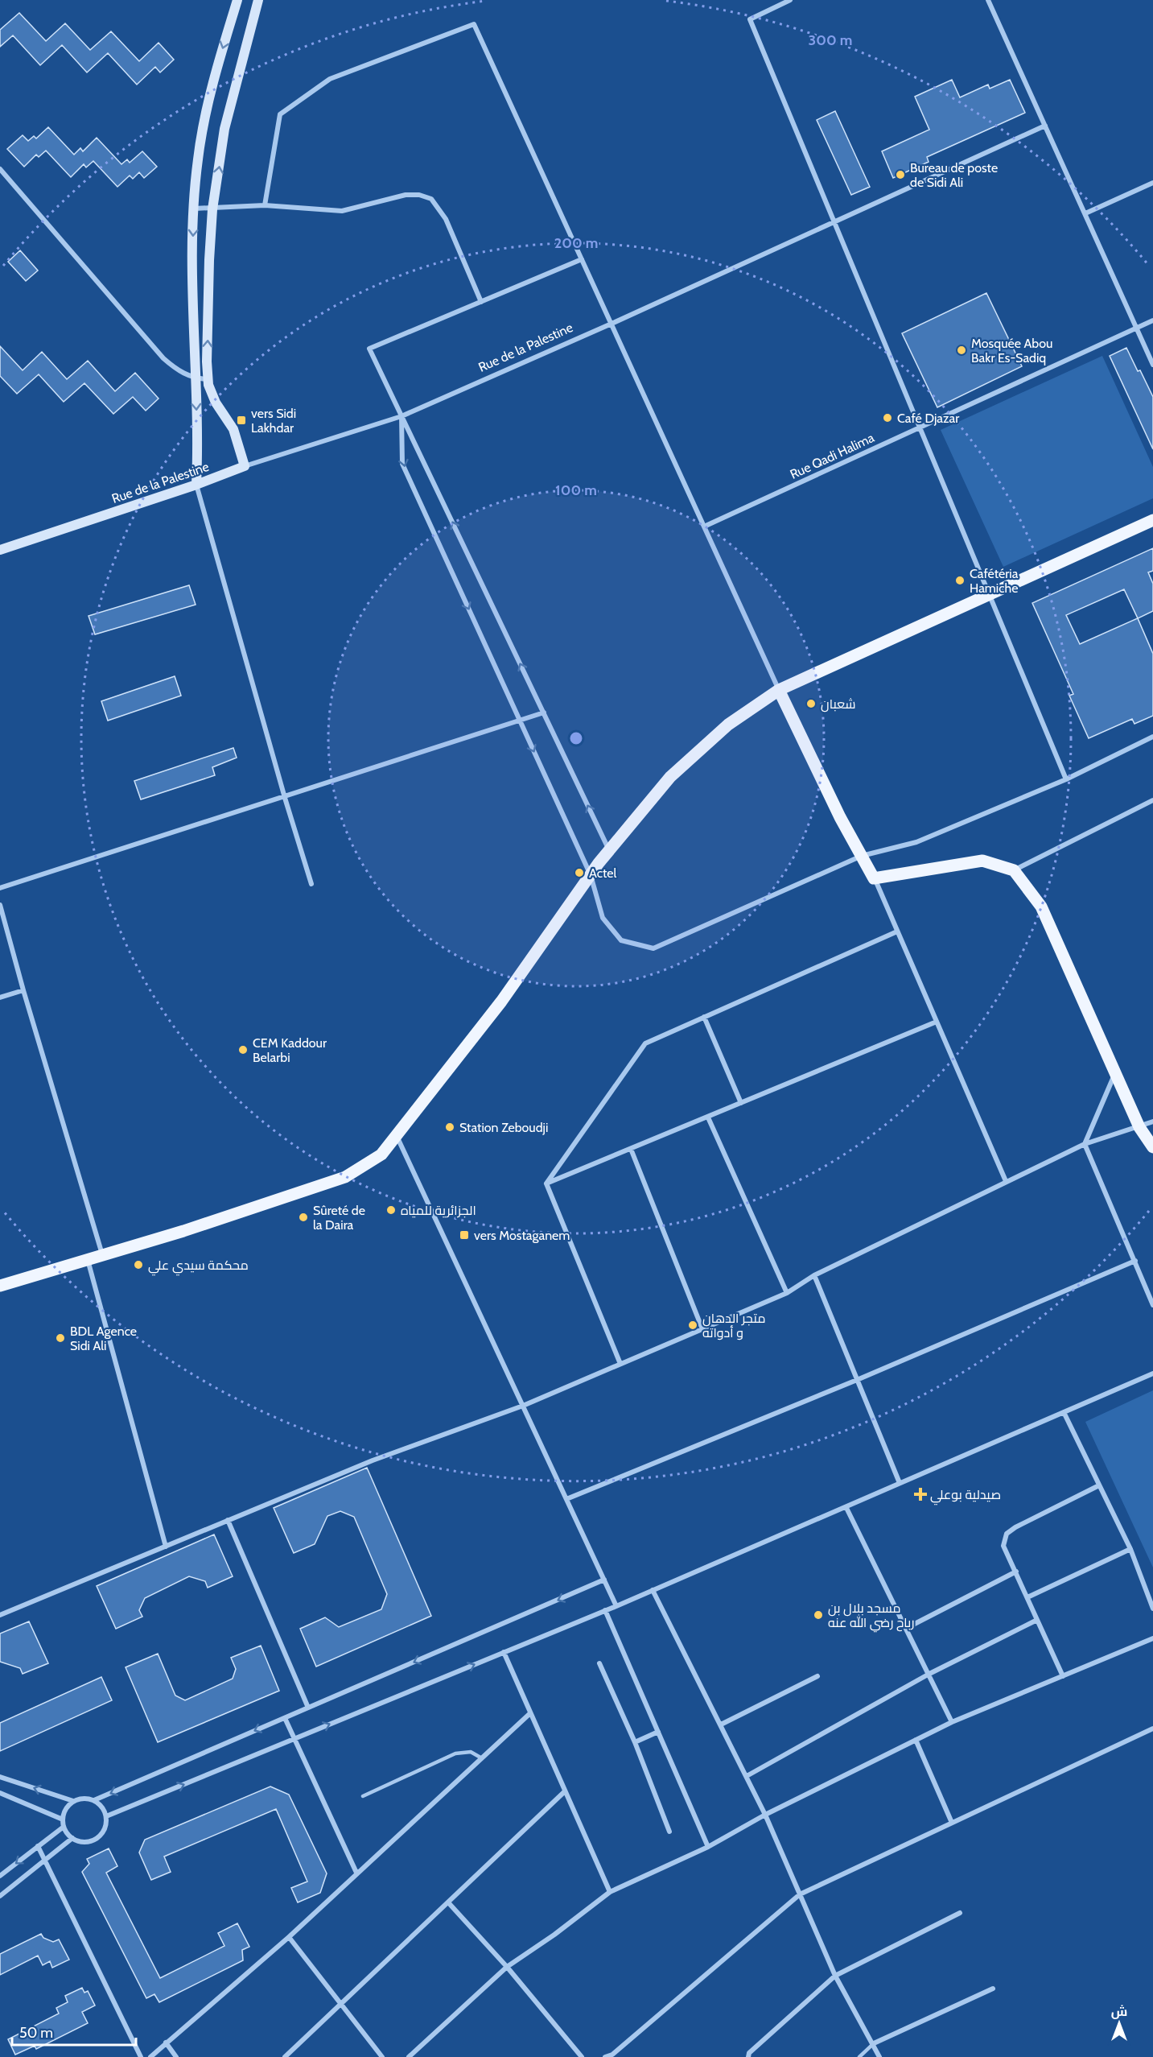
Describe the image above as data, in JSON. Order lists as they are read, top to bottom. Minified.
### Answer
{"streets":{"main road":["Rue de la Palestine"],"street":["Rue Qadi Halima"]},"places":{"other":["Bureau de poste de Sidi Ali","Mosquée Abou Bakr Es-Sadiq","Café Djazar","Cafétéria Hamiche","شعبان","Actel","CEM Kaddour Belarbi","Station Zeboudji","الجزائرية للمياه","Sûreté de la Daira","محكمة سيدي علي","متجر الدهان و أدواته","BDL Agence Sidi Ali","مسجد بلال بن رباح رضي الله عنه"],"transit":["vers Sidi Lakhdar","vers Mostaganem"],"health":["صيدلية بوعلي"]},"scale_bar":"50 m","north":"top","rings":["300 m","200 m","100 m"]}
